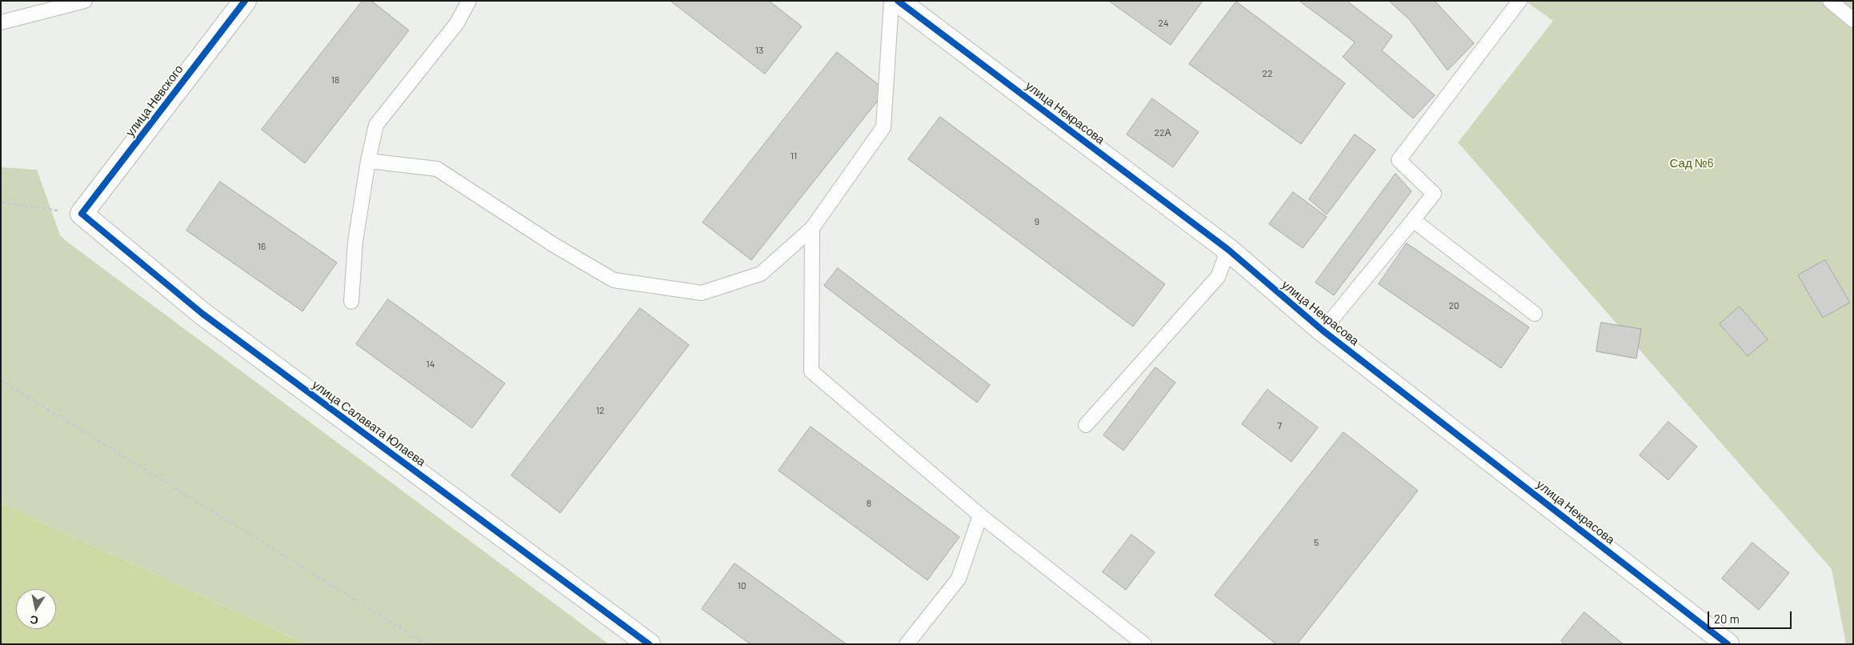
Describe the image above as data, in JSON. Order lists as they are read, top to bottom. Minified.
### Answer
{"streets":{"street":["улица Невского","улица Некрасова","улица Салавата Юлаева"]},"crossings":[["улица Невского","улица Салавата Юлаева"]],"parks":["Сад №6"],"house_numbers":["24","13","22","18","22А","11","9","16","20","14","12","7","8","5","10"],"scale_bar":"20 m","north":"bottom"}
